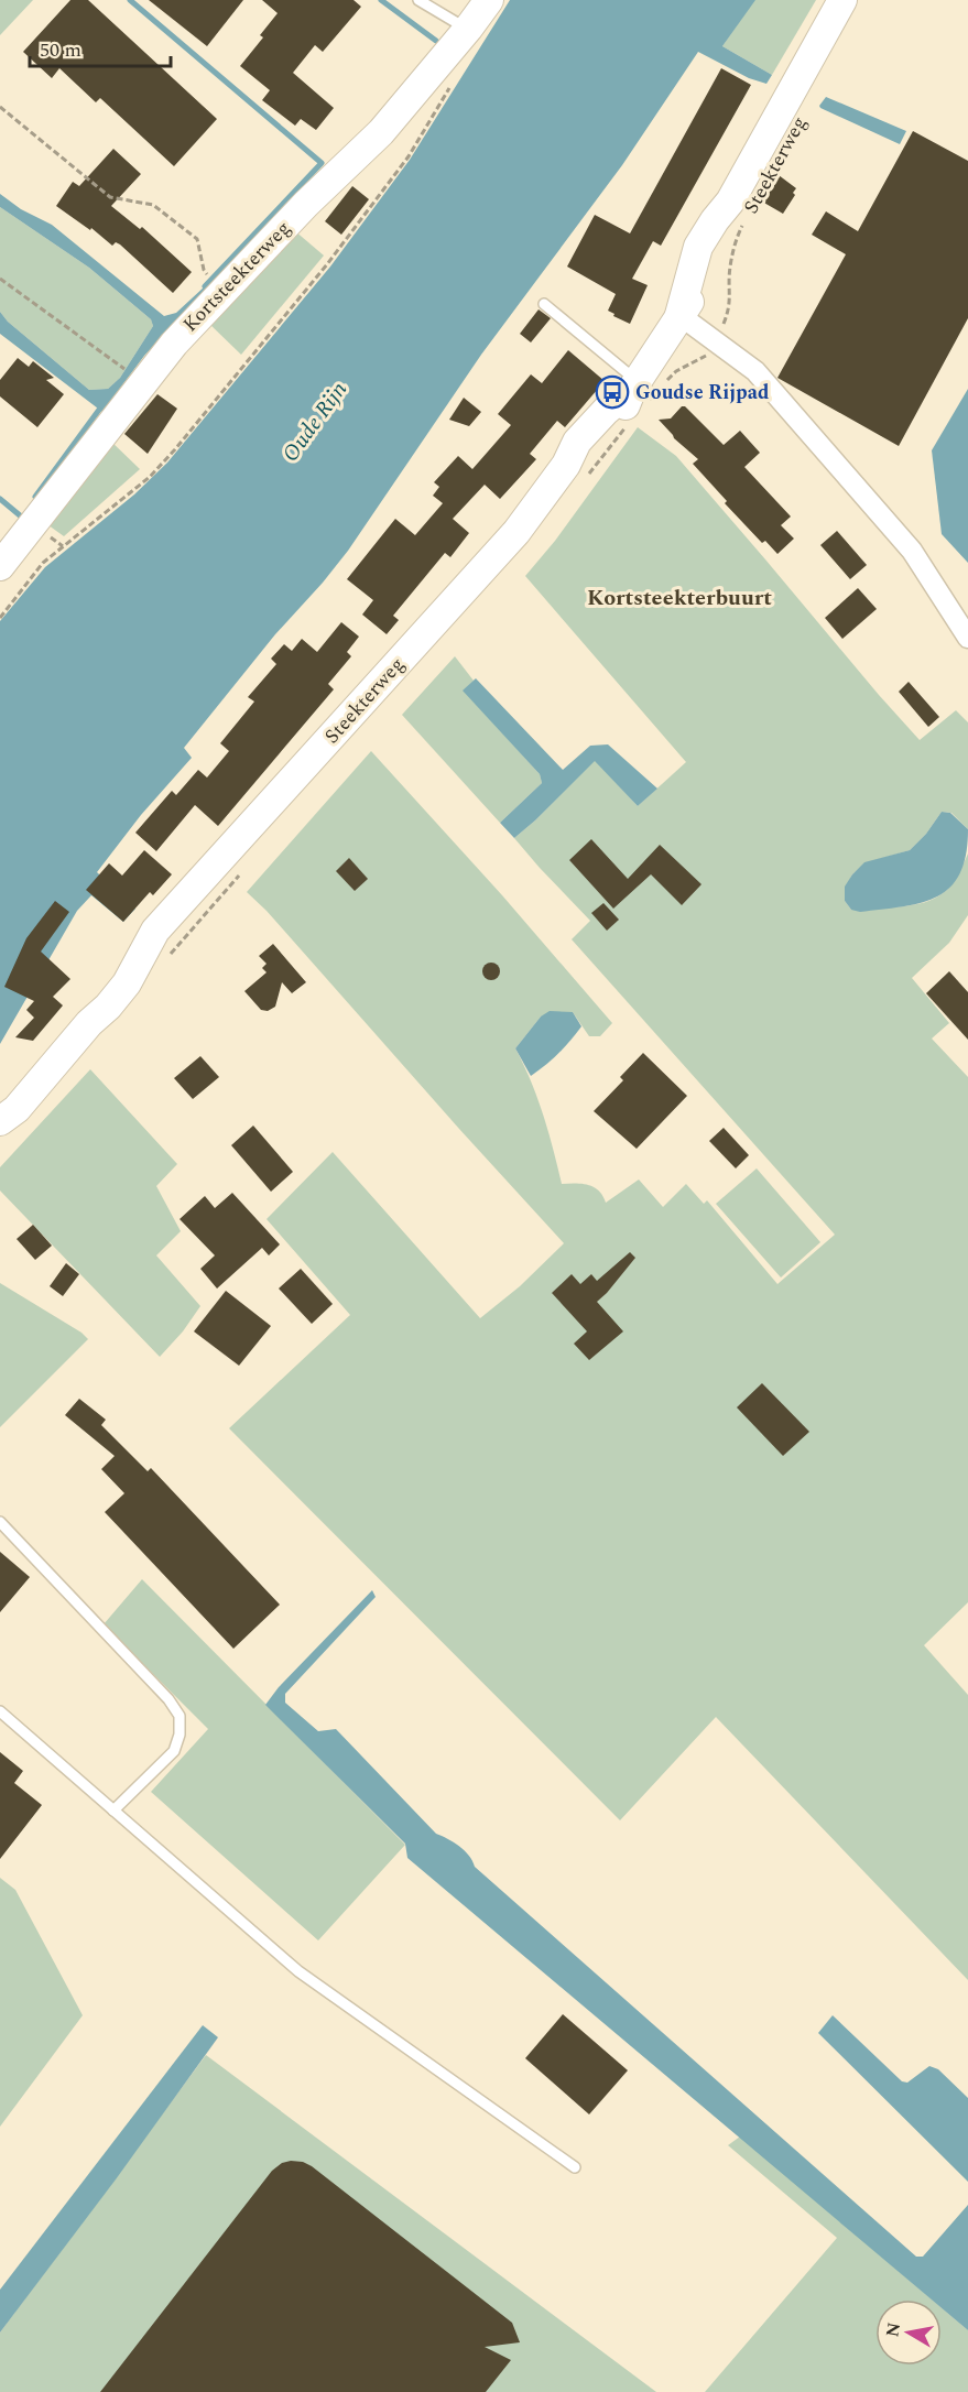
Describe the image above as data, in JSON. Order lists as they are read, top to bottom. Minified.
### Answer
{"streets":{"main road":["Steekterweg","Kortsteekterweg"]},"districts":["Kortsteekterbuurt"],"water":["Oude Rijn"],"places":{"bus stop":["Goudse Rijpad"]},"scale_bar":"50 m","north":"left"}
